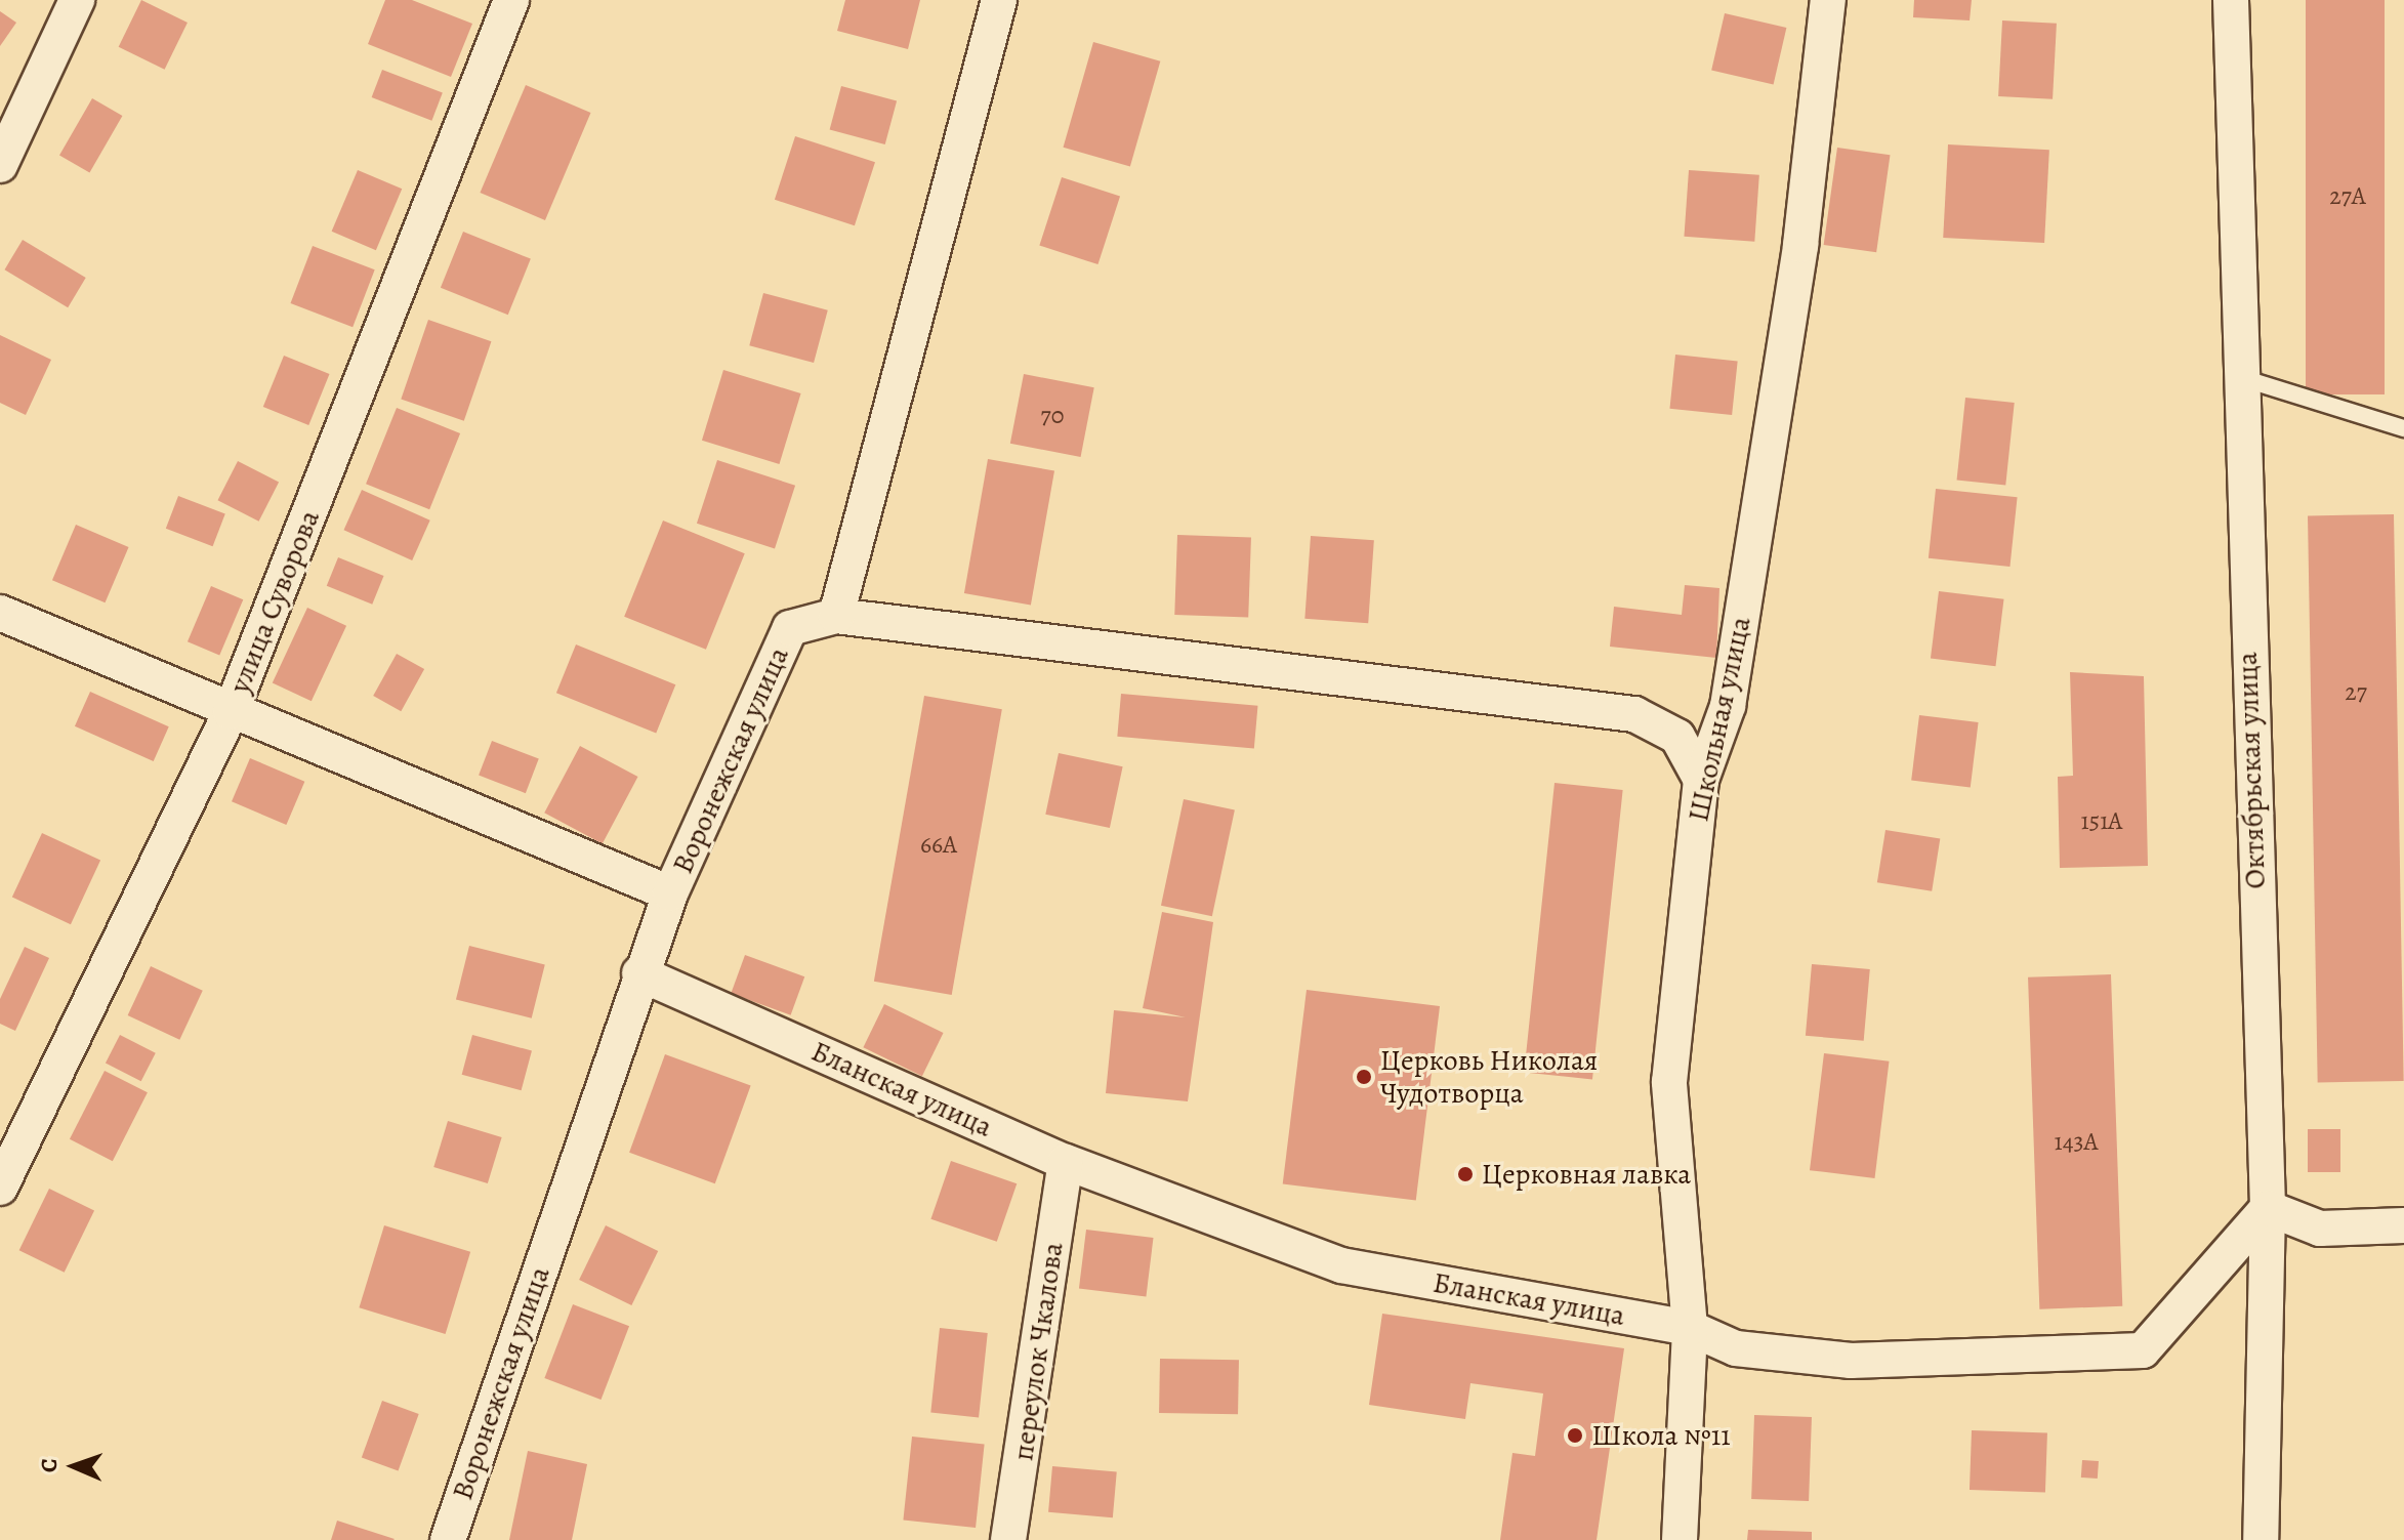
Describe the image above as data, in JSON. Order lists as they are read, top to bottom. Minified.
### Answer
{"streets":{"street":["улица Суворова","Школьная улица","Воронежская улица","Октябрьская улица","Бланская улица","переулок Чкалова"]},"crossings":[["Школьная улица","Бланская улица"],["Воронежская улица","Бланская улица"],["Октябрьская улица","Бланская улица"],["Бланская улица","переулок Чкалова"]],"places":["Церковь Николая Чудотворца","Церковная лавка","Школа №11"],"house_numbers":["27А","70","27","151А","66А","143А"],"north":"left"}
